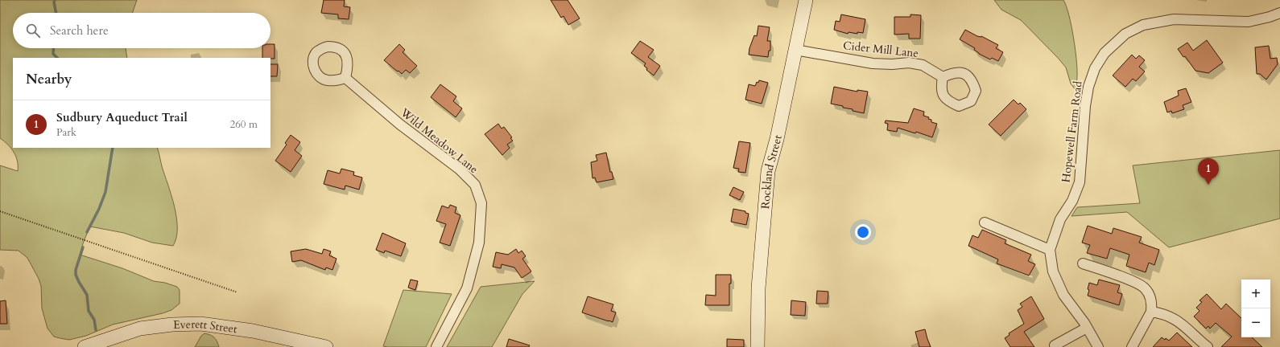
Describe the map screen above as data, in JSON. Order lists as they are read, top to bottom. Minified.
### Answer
{"streets":{"street":["Cider Mill Lane","Hopewell Farm Road","Wild Meadow Lane","Rockland Street","Everett Street"]},"crossings":[["Cider Mill Lane","Rockland Street"]],"page":{"search":"Search here","heading":"Nearby","list":[{"mark":"1","name":"Sudbury Aqueduct Trail","note":"Park","value":"260 m"}],"pins":"1","map_buttons":["+","−"]}}
